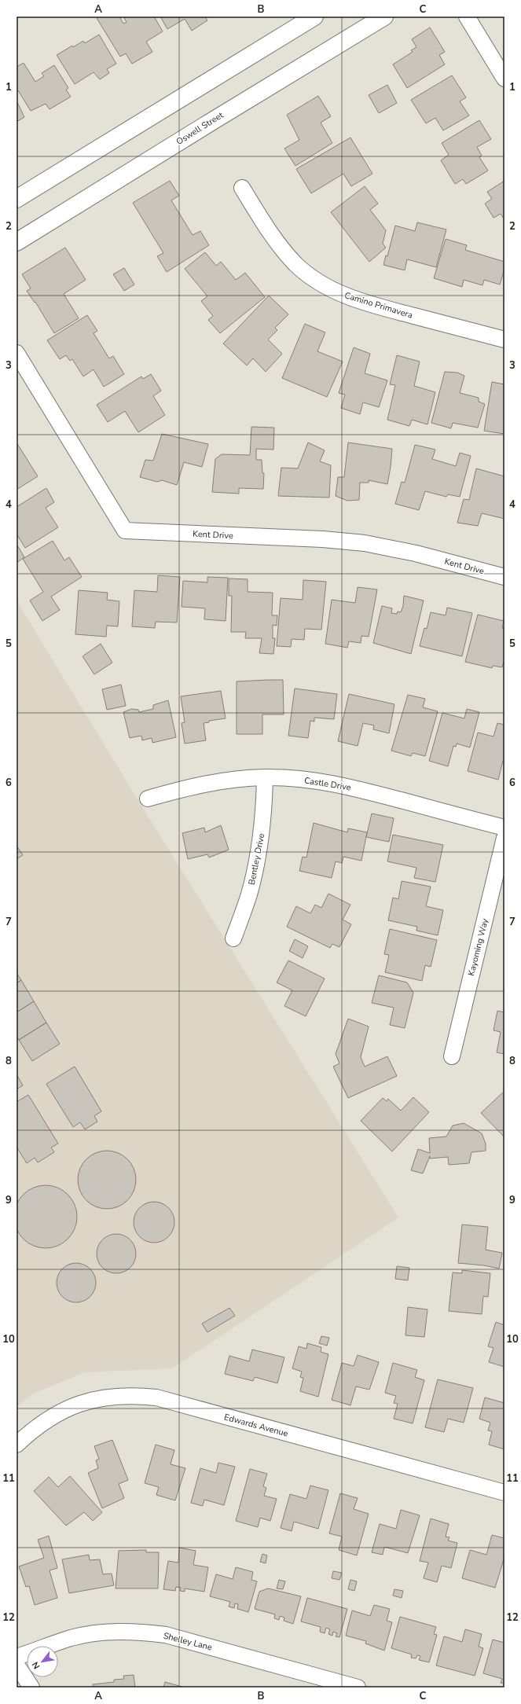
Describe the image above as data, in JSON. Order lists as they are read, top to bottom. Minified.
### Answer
{"streets":{"main road":["Oswell Street"],"street":["Camino Primavera","Kent Drive","Castle Drive","Bentley Drive","Kayoming Way","Edwards Avenue","Shelley Lane"]},"crossings":[["Castle Drive","Bentley Drive"]],"north":"bottom left","grid":{"columns":["A","B","C"],"rows":["1","2","3","4","5","6","7","8","9","10","11","12"]}}
